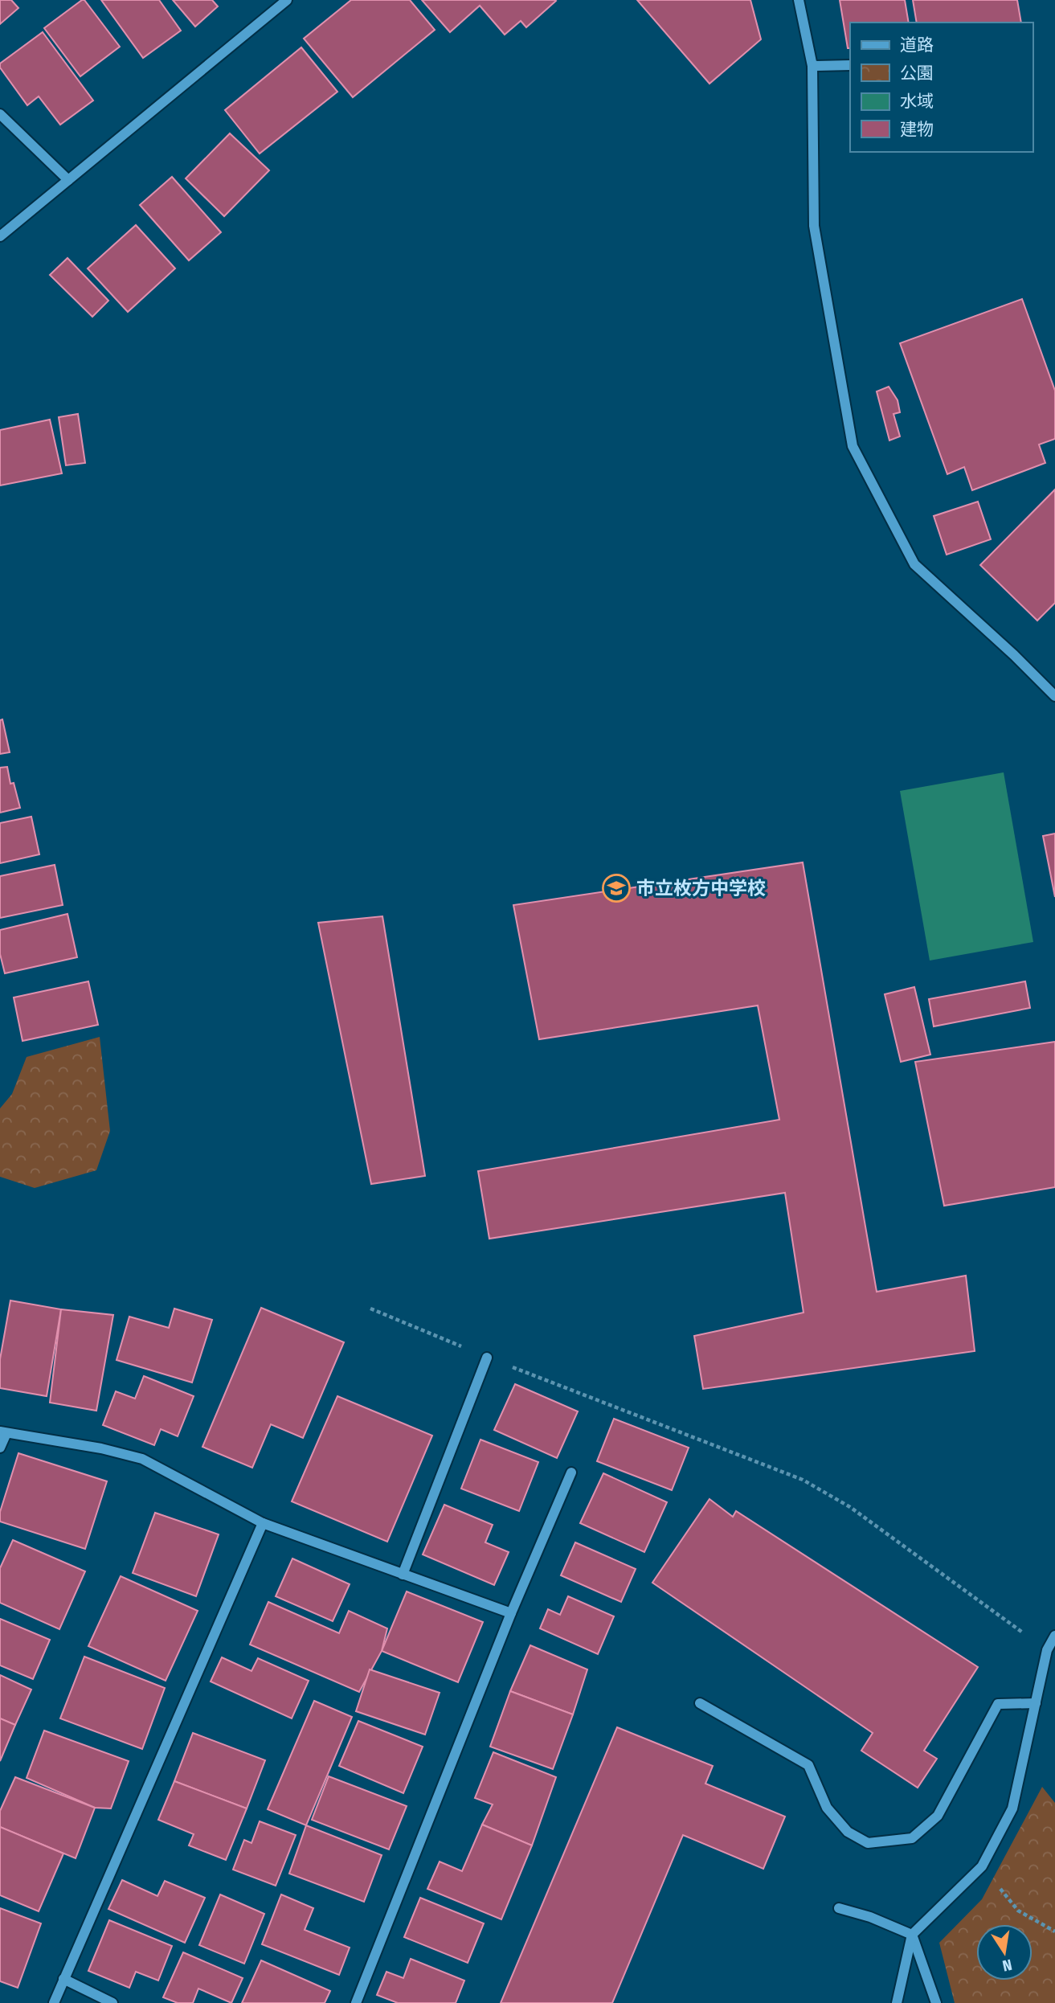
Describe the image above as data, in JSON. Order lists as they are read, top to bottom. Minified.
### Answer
{"places":{"school or university":["市立枚方中学校"]},"legend":["道路","公園","水域","建物"],"north":"bottom"}
